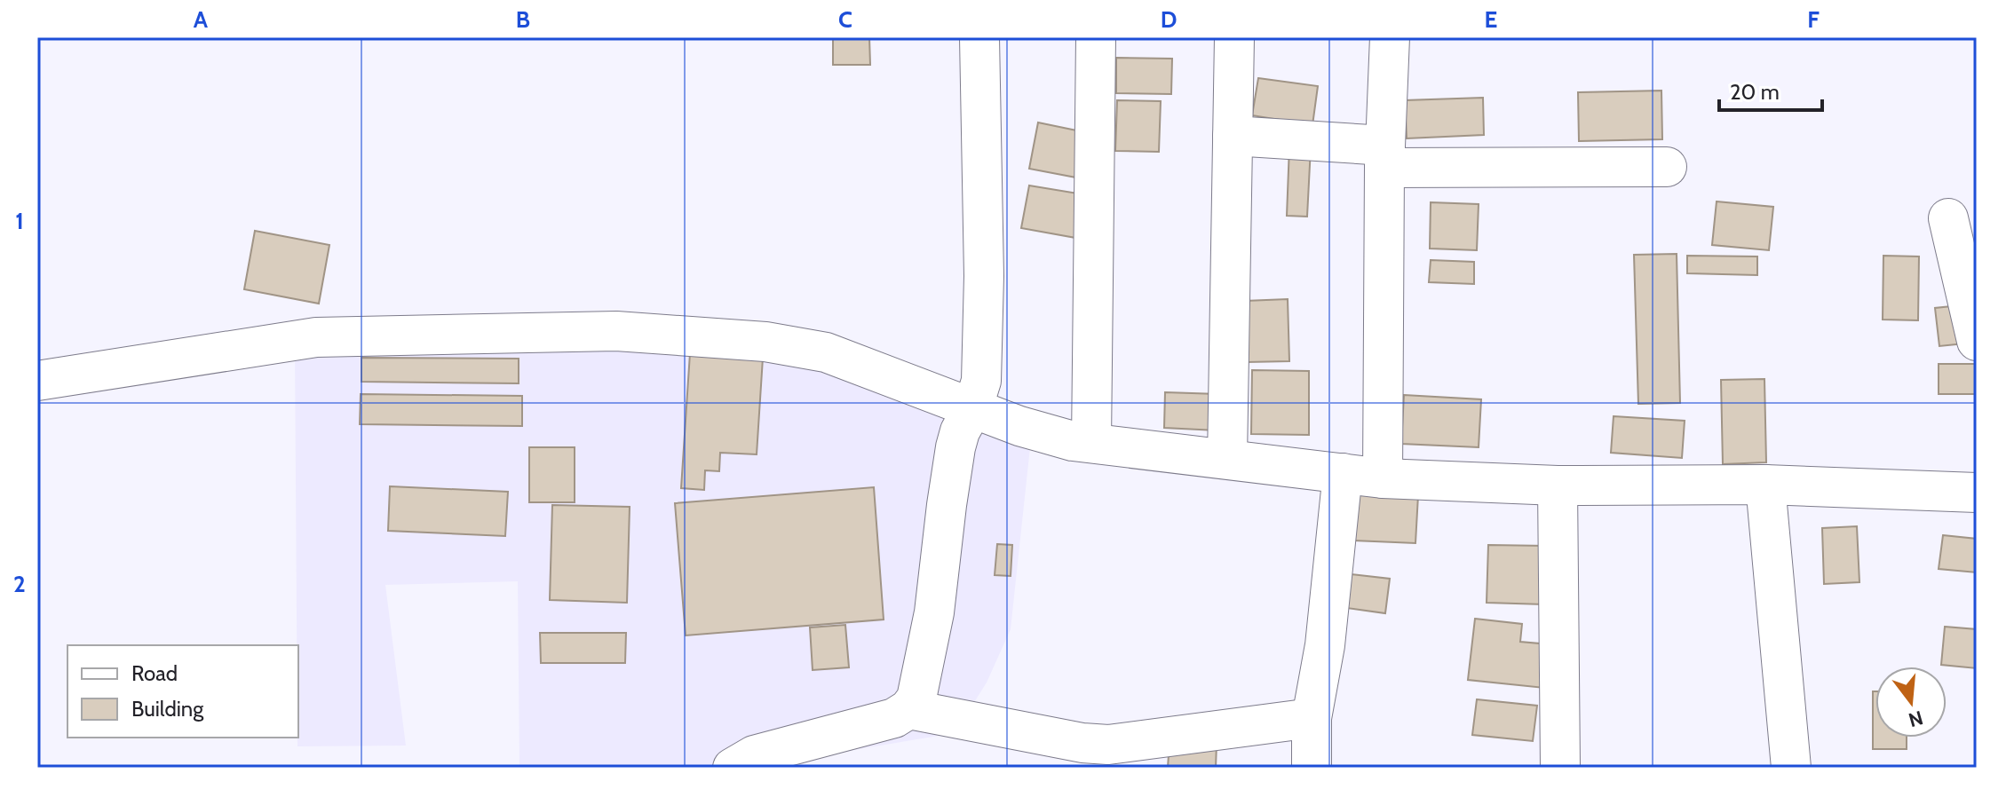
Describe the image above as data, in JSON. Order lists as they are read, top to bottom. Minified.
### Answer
{"legend":["Road","Building"],"scale_bar":"20 m","north":"bottom","grid":{"columns":["A","B","C","D","E","F"],"rows":["1","2"]}}
